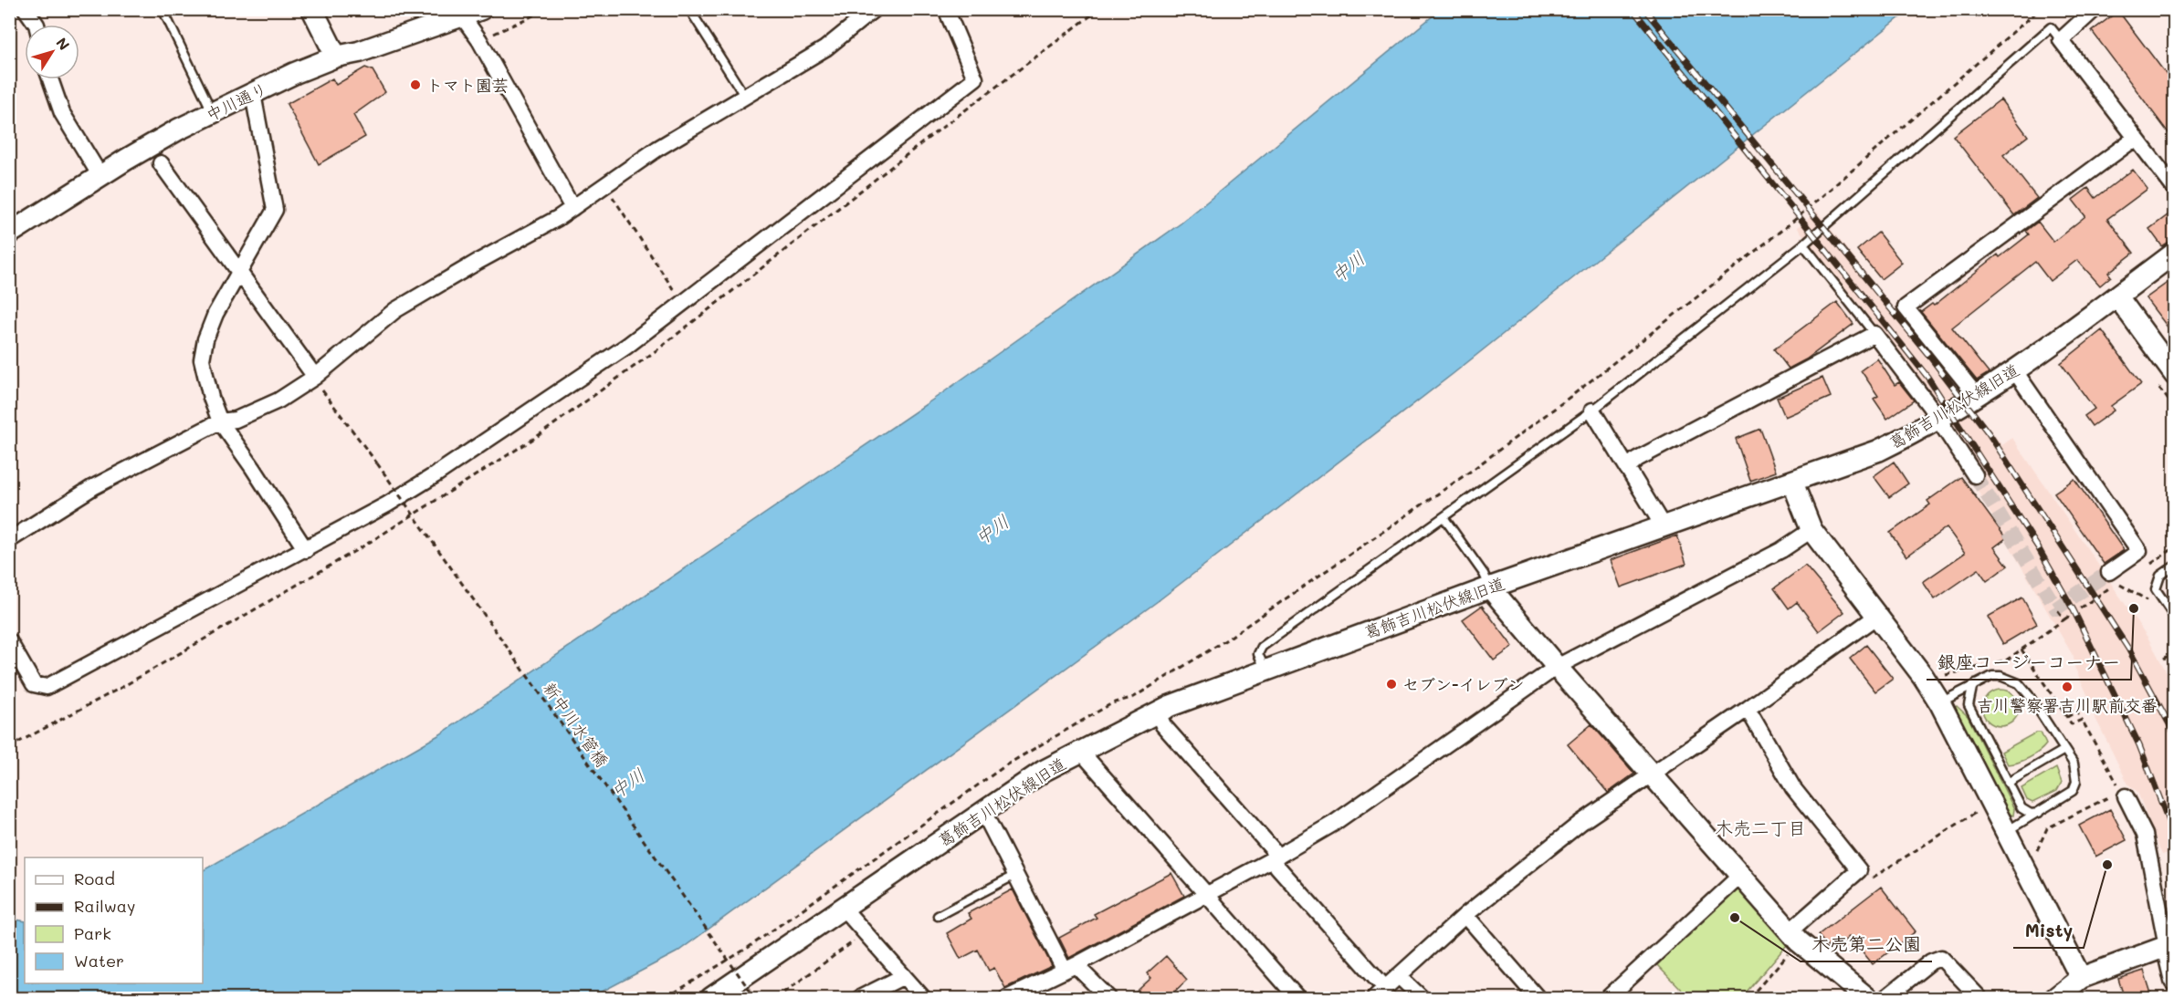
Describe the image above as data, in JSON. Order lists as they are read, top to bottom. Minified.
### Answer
{"streets":{"street":["中川通り","葛飾吉川松伏線旧道"],"path":["新中川水管橋"]},"districts":["木売二丁目"],"water":["中川"],"places":["トマト園芸","銀座コージーコーナー","セブン-イレブン","吉川警察署吉川駅前交番","Misty","木売第二公園"],"legend":["Road","Railway","Park","Water"],"north":"top right"}
